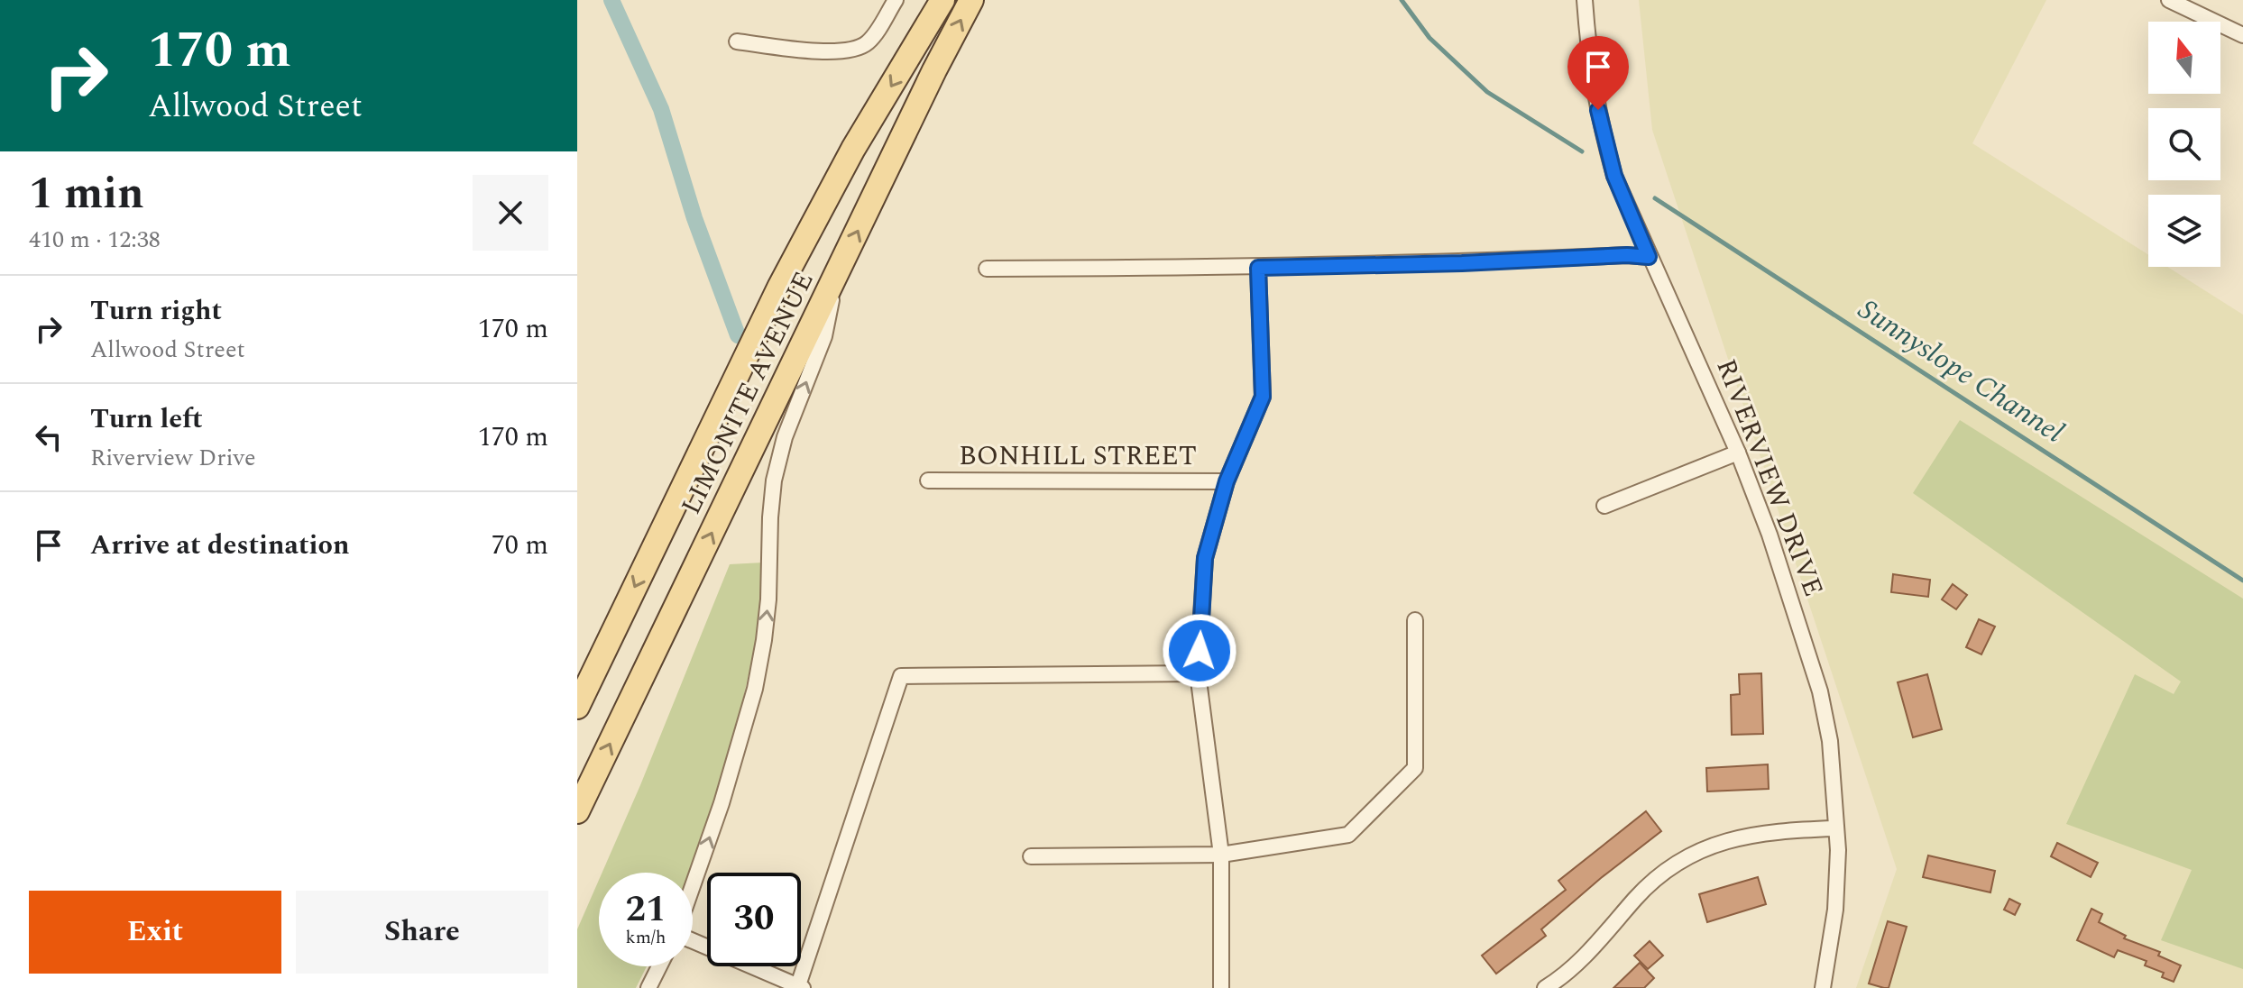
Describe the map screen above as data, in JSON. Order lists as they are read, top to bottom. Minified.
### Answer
{"streets":{"main road":["LIMONITE AVENUE"],"street":["BONHILL STREET","RIVERVIEW DRIVE"]},"water":["Sunnyslope Channel"],"north":"top","page":{"turn":["170 m","Allwood Street"],"heading":["1 min","410 m · 12:38"],"list":[{"name":"Turn right","note":"Allwood Street","value":"170 m"},{"name":"Turn left","note":"Riverview Drive","value":"170 m"},{"name":"Arrive at destination","value":"70 m"}],"speed":"21 km/h","limit":"30","buttons":["Exit","Share"]}}
